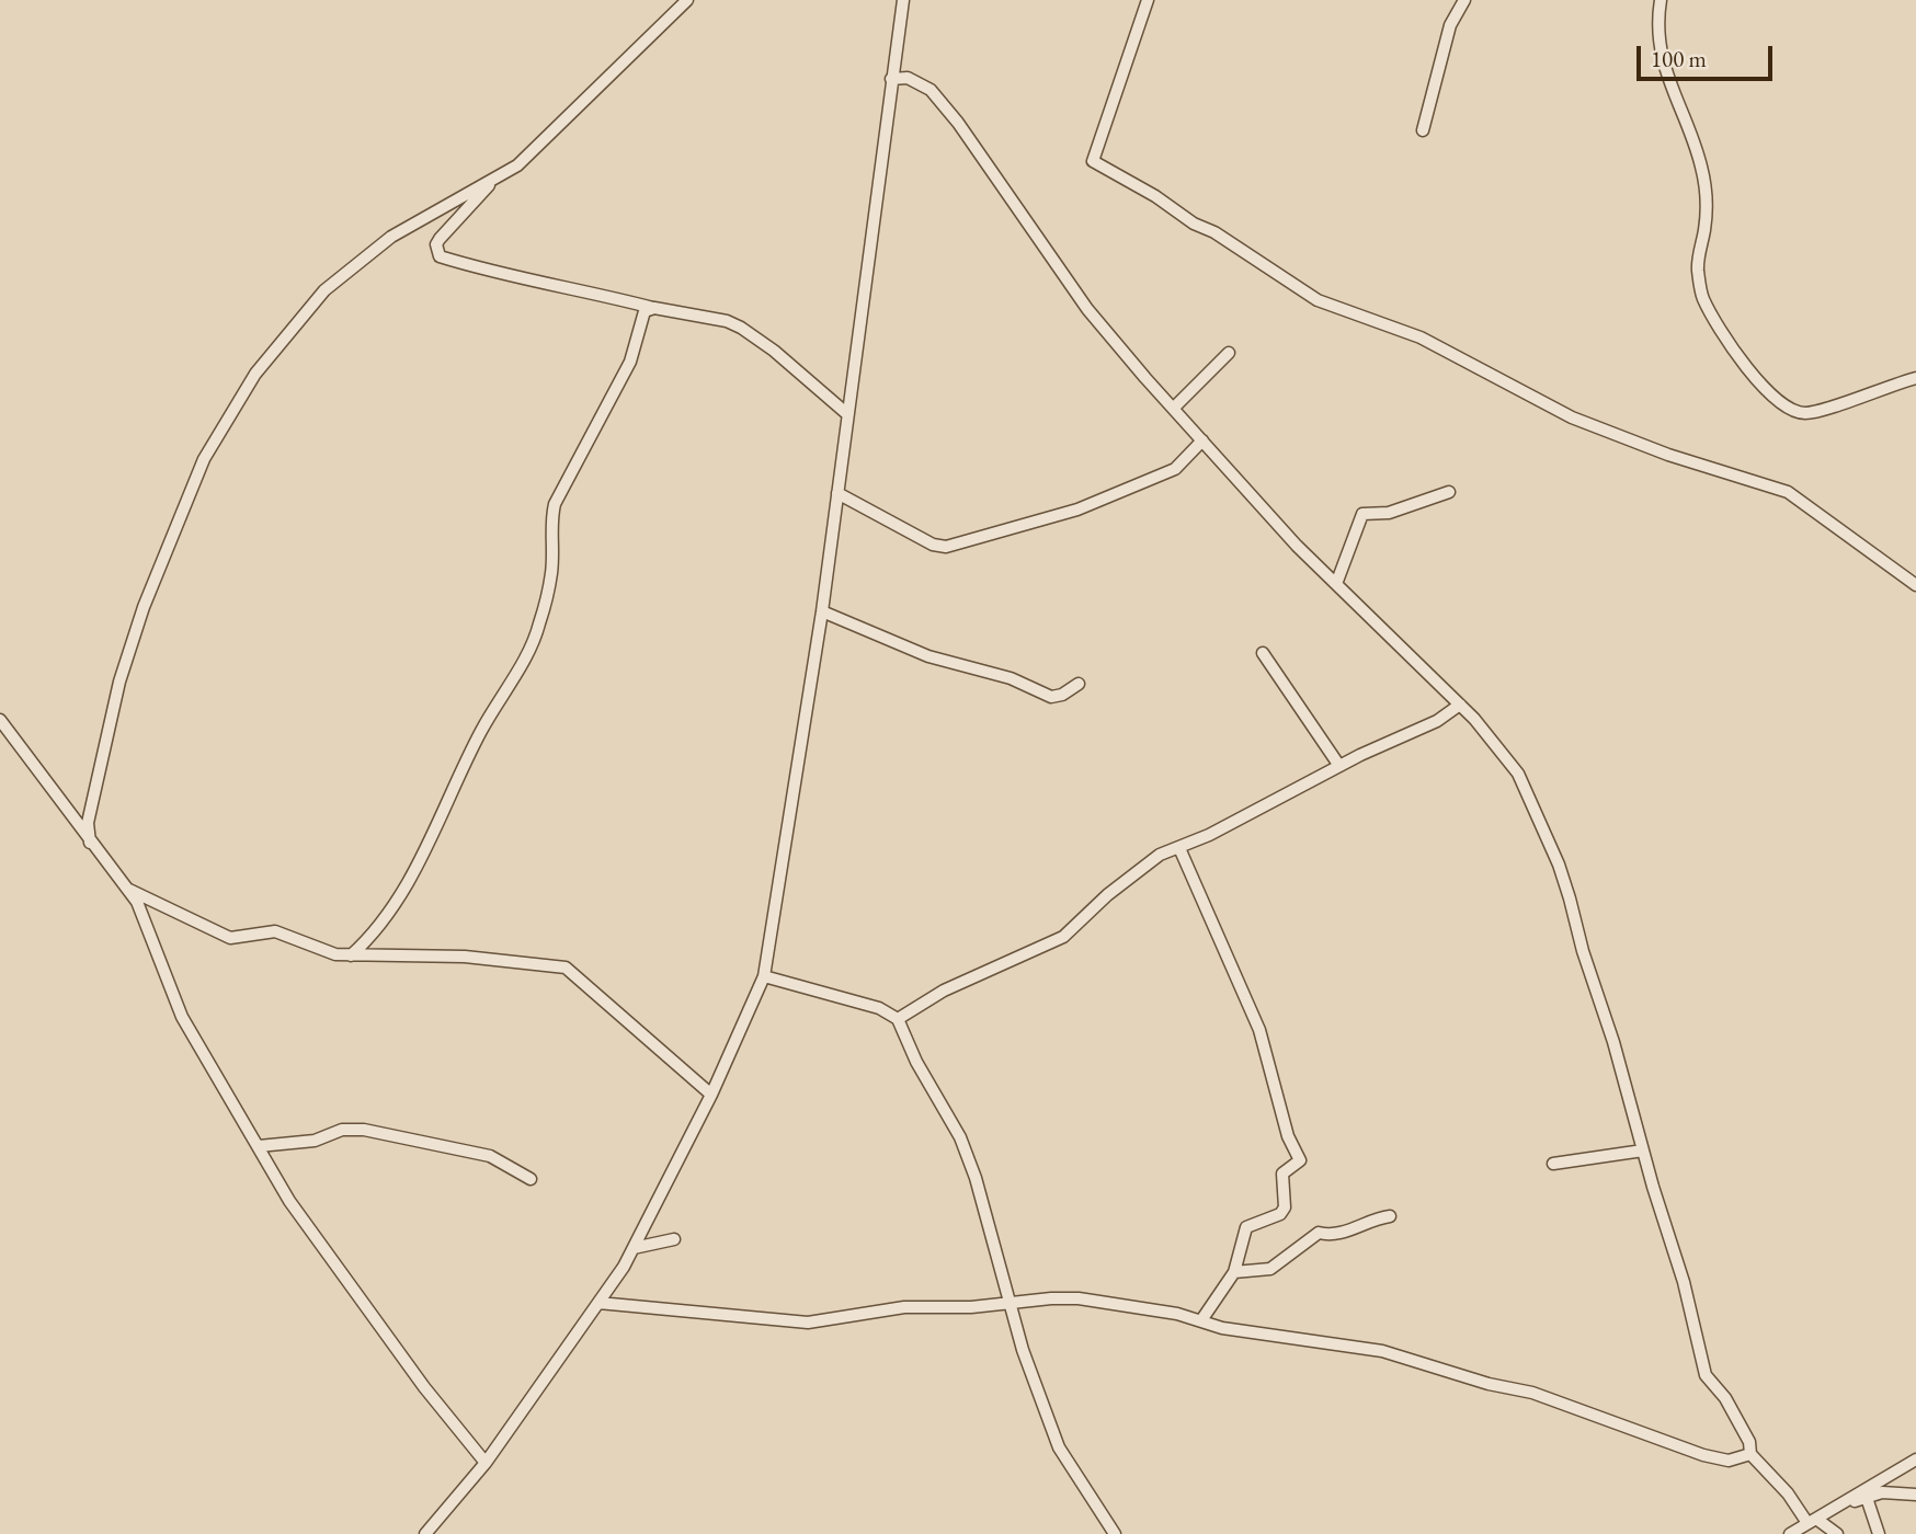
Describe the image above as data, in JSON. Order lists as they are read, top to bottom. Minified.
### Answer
{"scale_bar":"100 m"}
